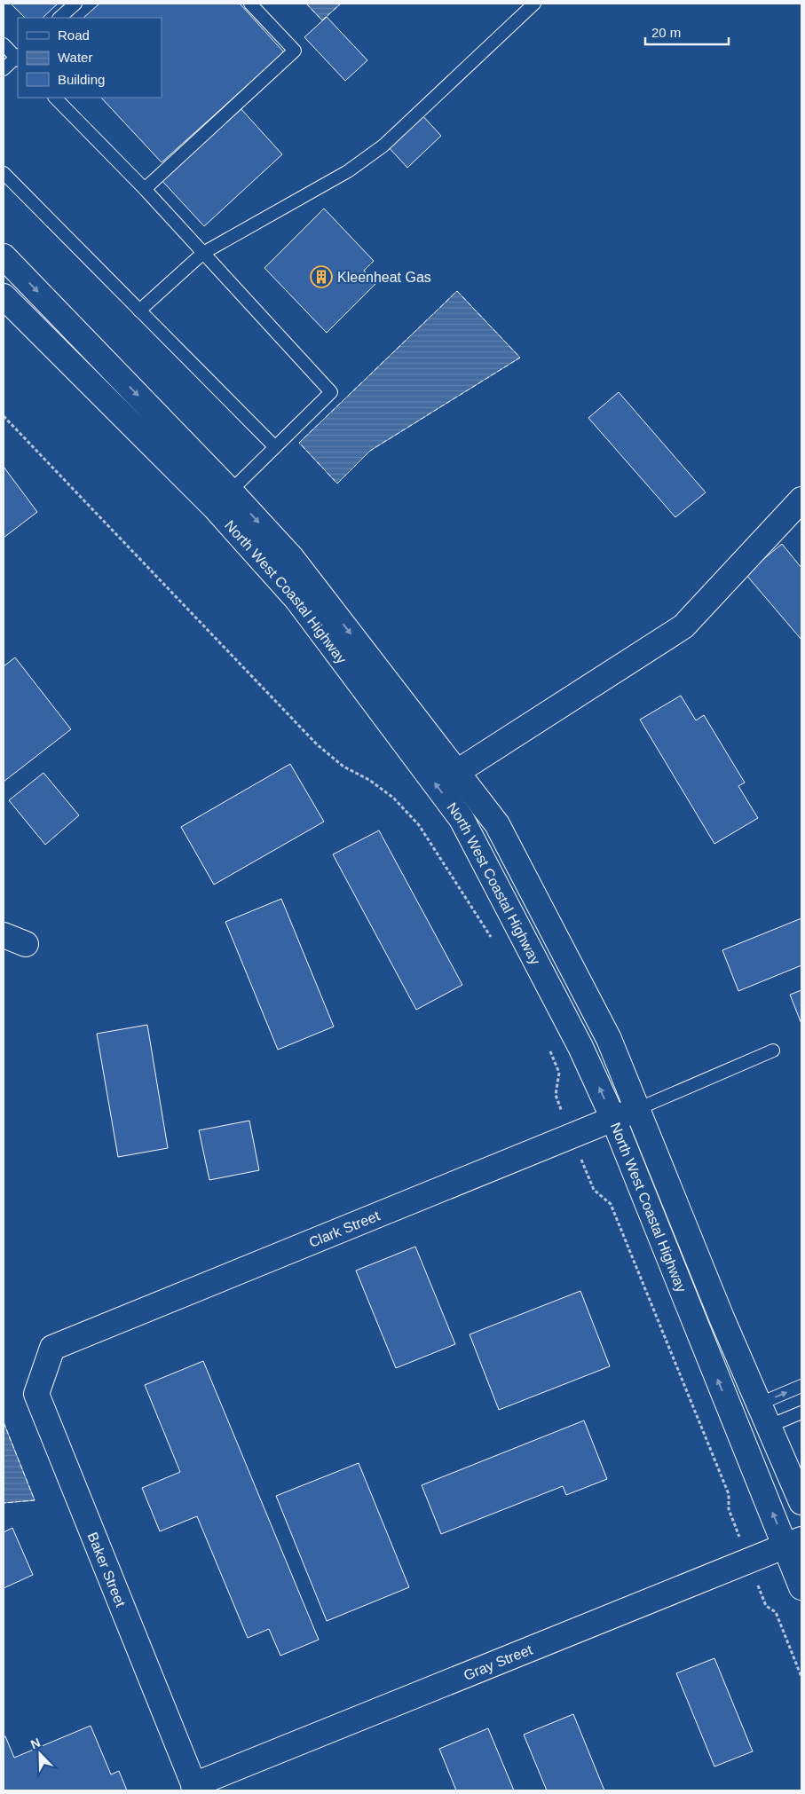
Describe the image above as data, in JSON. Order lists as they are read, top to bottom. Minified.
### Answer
{"streets":{"main road":["North West Coastal Highway","Clark Street","Baker Street","Gray Street"]},"crossings":[["North West Coastal Highway","Clark Street"],["North West Coastal Highway","Gray Street"],["Clark Street","Baker Street"],["Baker Street","Gray Street"]],"places":{"building":["Kleenheat Gas"]},"legend":["Road","Water","Building"],"scale_bar":"20 m","north":"top left"}
